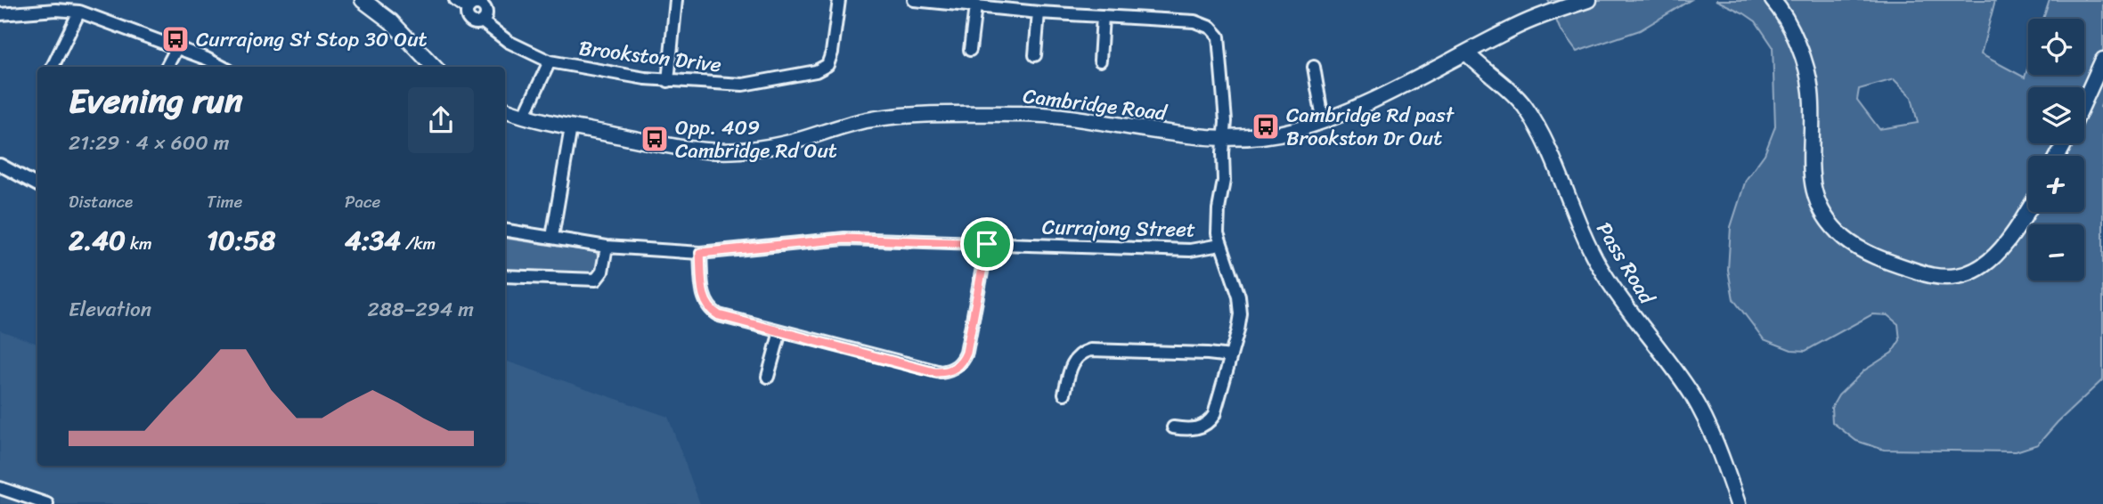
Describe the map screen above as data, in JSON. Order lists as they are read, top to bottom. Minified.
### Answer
{"streets":{"main road":["Cambridge Road","Pass Road"],"street":["Brookston Drive","Currajong Street"]},"crossings":[["Brookston Drive","Cambridge Road"],["Cambridge Road","Pass Road"]],"places":{"bus stop":["Currajong St Stop 30 Out","Cambridge Rd past Brookston Dr Out","Opp. 409 Cambridge Rd Out"]},"page":{"map_buttons":["+","−"],"heading":["Evening run","21:29 · 4 × 600 m"],"stats":[["Distance","2.40 km"],["Time","10:58"],["Pace","4:34 /km"]],"chart":["Elevation","288–294 m"]}}
